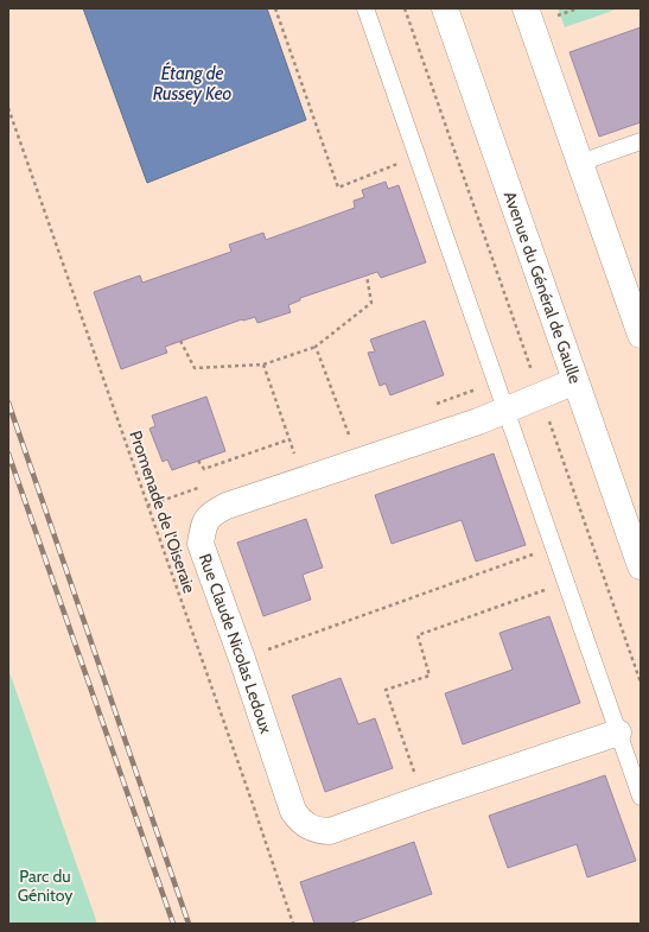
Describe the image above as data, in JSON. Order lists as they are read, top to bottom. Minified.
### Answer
{"streets":{"street":["Avenue du Général de Gaulle","Rue Claude Nicolas Ledoux"],"path":["Promenade de l'Oiseraie"]},"crossings":[["Avenue du Général de Gaulle","Rue Claude Nicolas Ledoux"]],"water":["Étang de Russey Keo"],"parks":["Parc du Génitoy"]}
